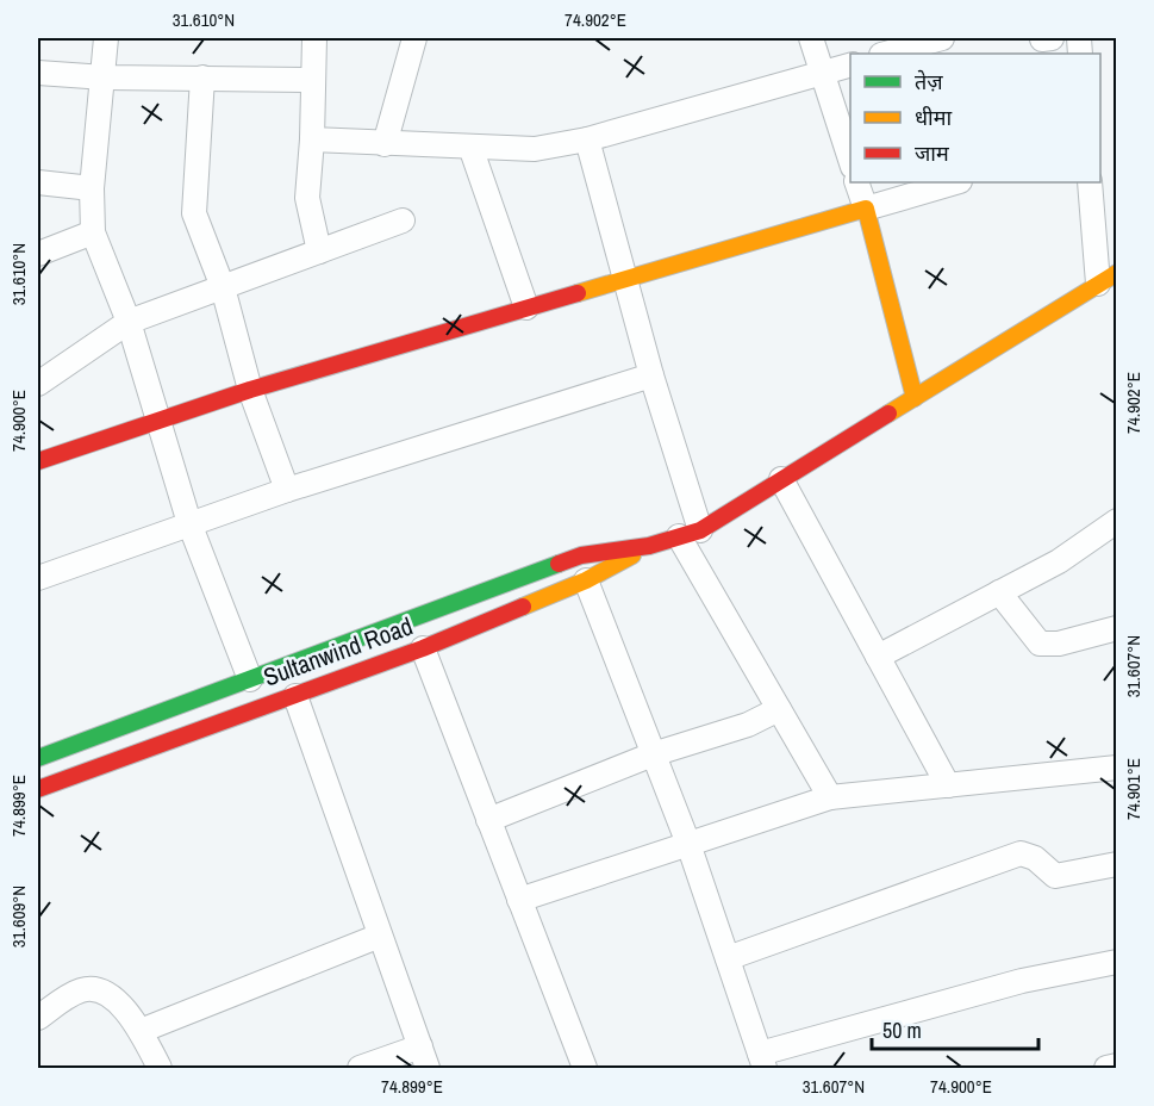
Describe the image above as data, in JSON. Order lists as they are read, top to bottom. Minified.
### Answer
{"streets":{"main road":["Sultanwind Road"]},"legend":["तेज़","धीमा","जाम"],"scale_bar":"50 m","coordinates":["31.610°N","74.902°E","74.900°E","31.607°N","74.901°E","74.899°E","31.609°N"]}
